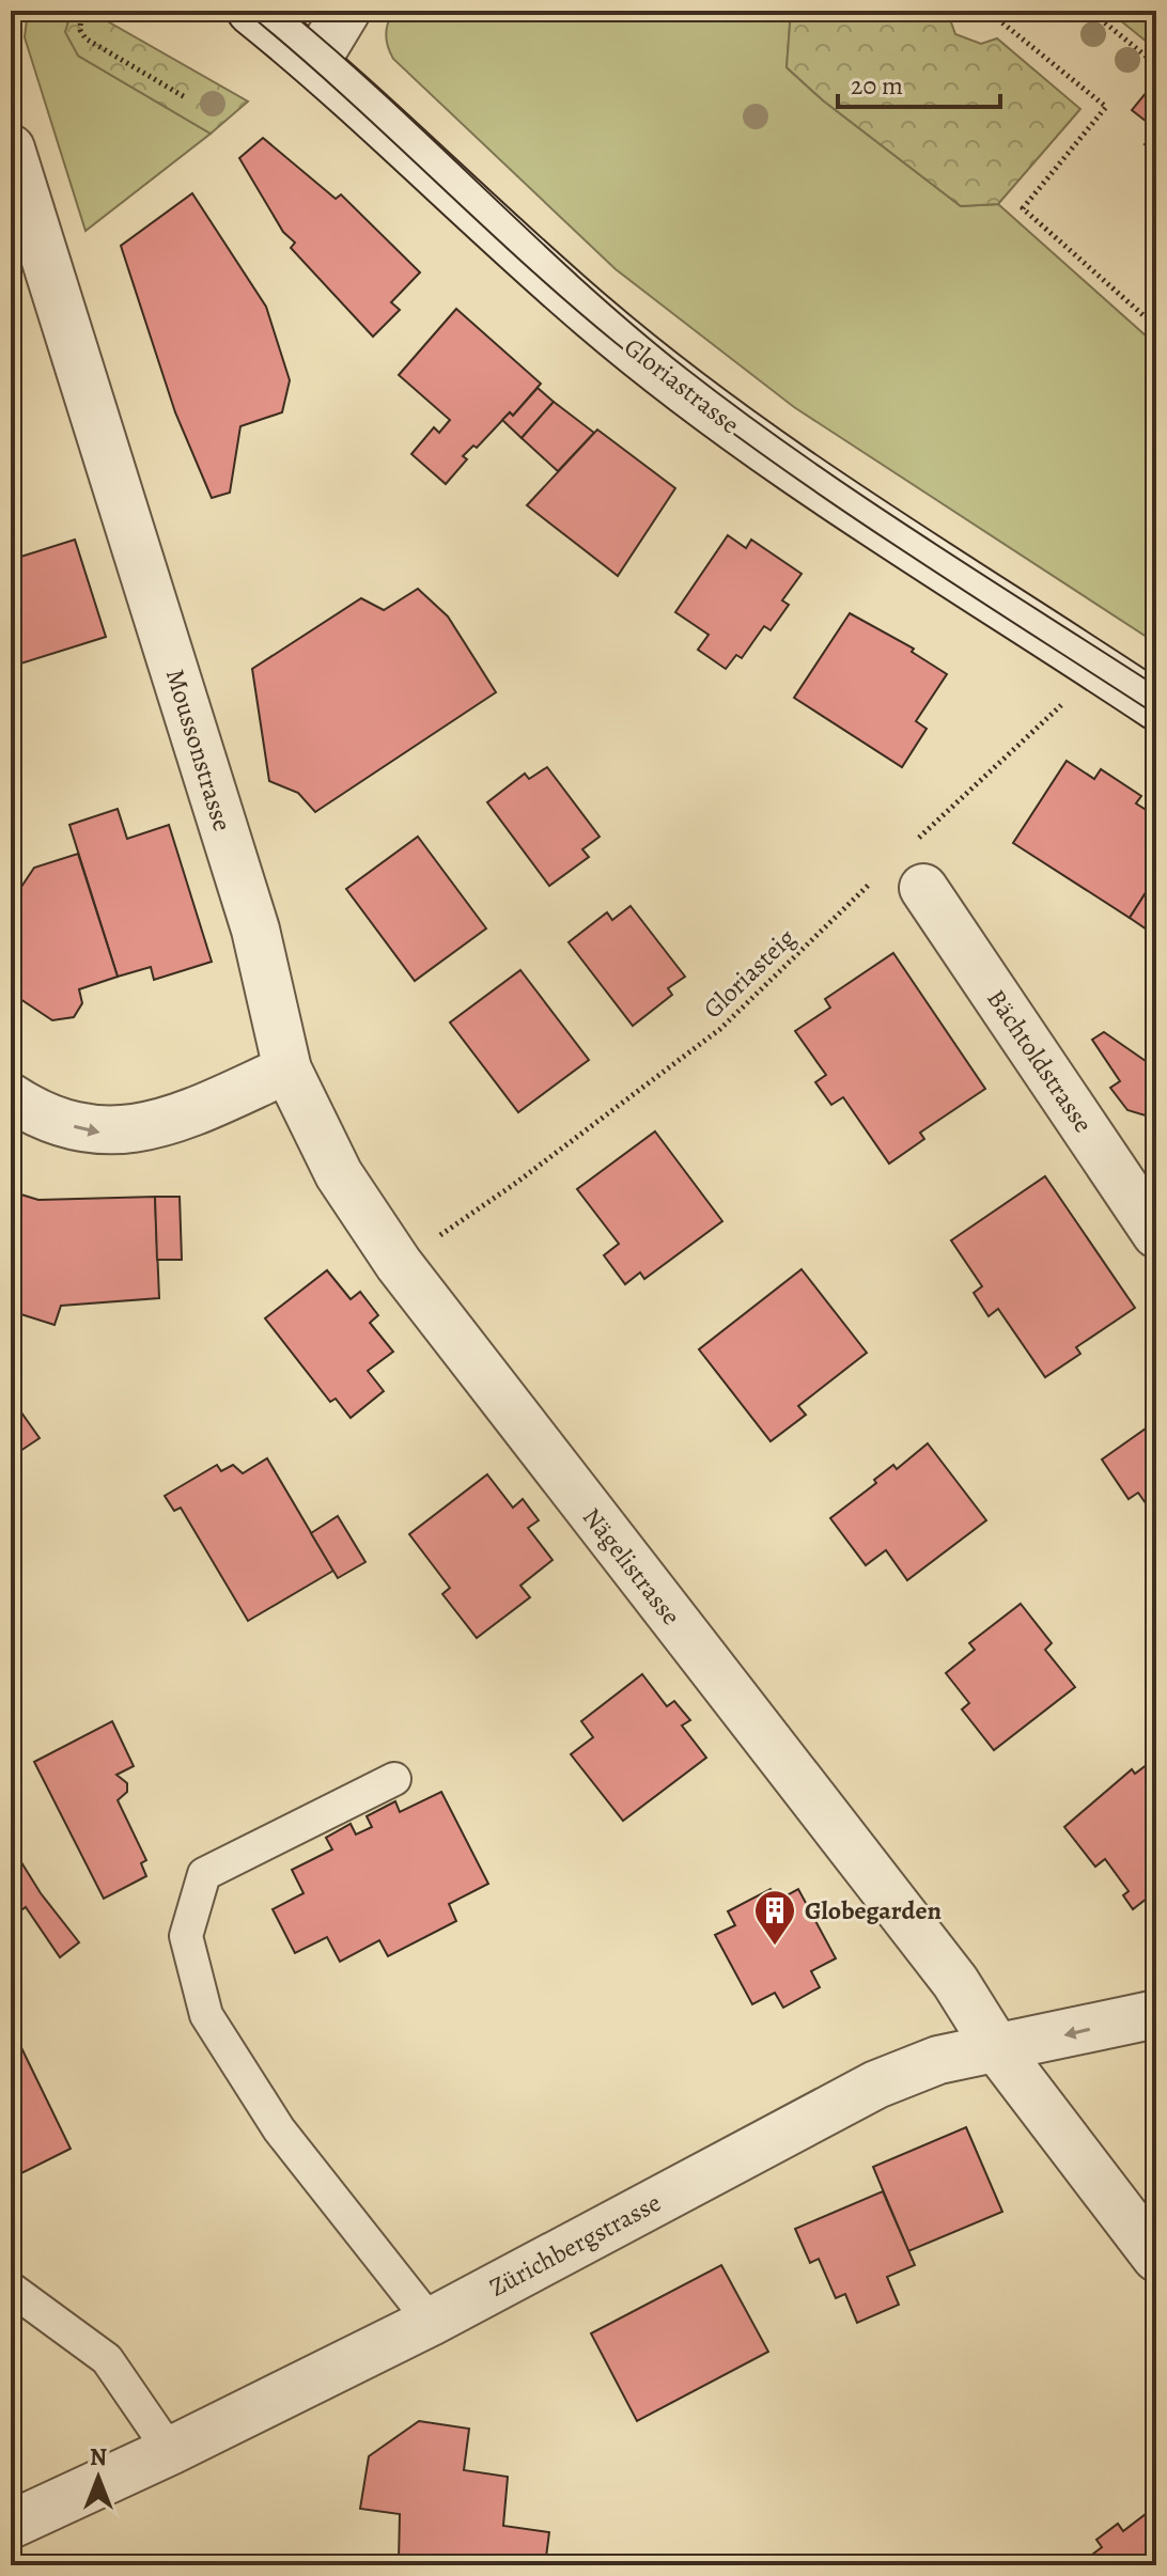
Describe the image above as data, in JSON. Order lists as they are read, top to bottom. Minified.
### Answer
{"streets":{"street":["Gloriastrasse","Moussonstrasse","Bächtoldstrasse","Nägelistrasse","Zürichbergstrasse"],"path":["Gloriasteig"]},"crossings":[["Moussonstrasse","Nägelistrasse"],["Nägelistrasse","Zürichbergstrasse"]],"places":{"building":["Globegarden"]},"scale_bar":"20 m","north":"top"}
